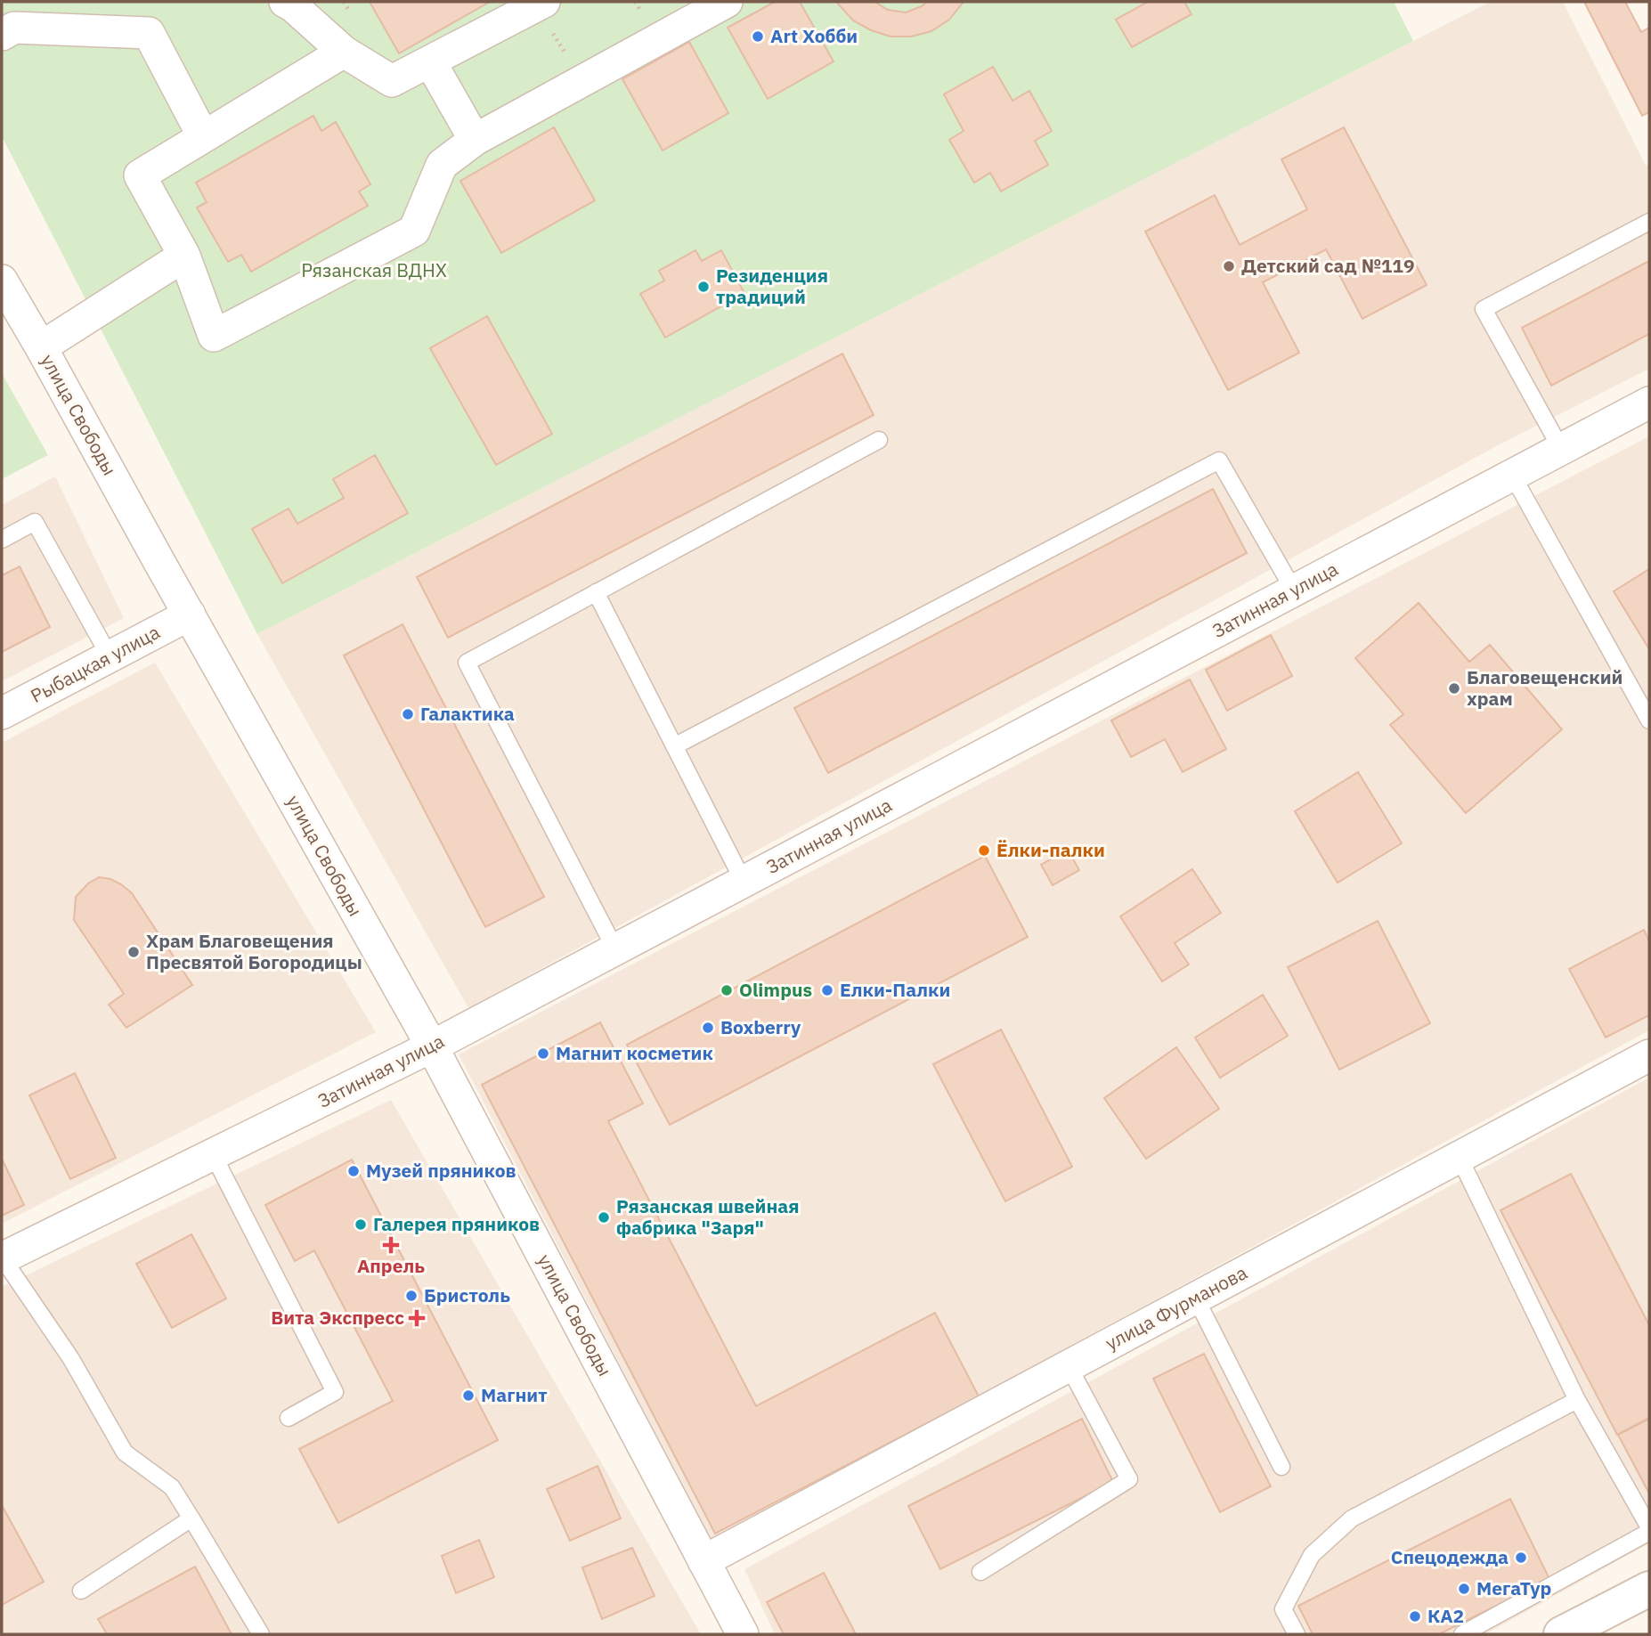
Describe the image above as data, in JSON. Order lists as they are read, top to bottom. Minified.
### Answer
{"streets":{"street":["улица Свободы","Затинная улица","Рыбацкая улица","улица Фурманова"]},"crossings":[["улица Свободы","Затинная улица"],["улица Свободы","Рыбацкая улица"],["улица Свободы","улица Фурманова"]],"parks":["Рязанская ВДНХ"],"places":{"other":["Art Хобби","Детский сад №119","Резиденция традиций","Благовещенский храм","Галактика","Ёлки-палки","Храм Благовещения Пресвятой Богородицы","Olimpus","Елки-Палки","Boxberry","Магнит косметик","Музей пряников","Рязанская швейная фабрика \"Заря\"","Галерея пряников","Бристоль","Магнит","Спецодежда","МегаТур","КА2"],"health":["Апрель","Вита Экспресс"]}}
